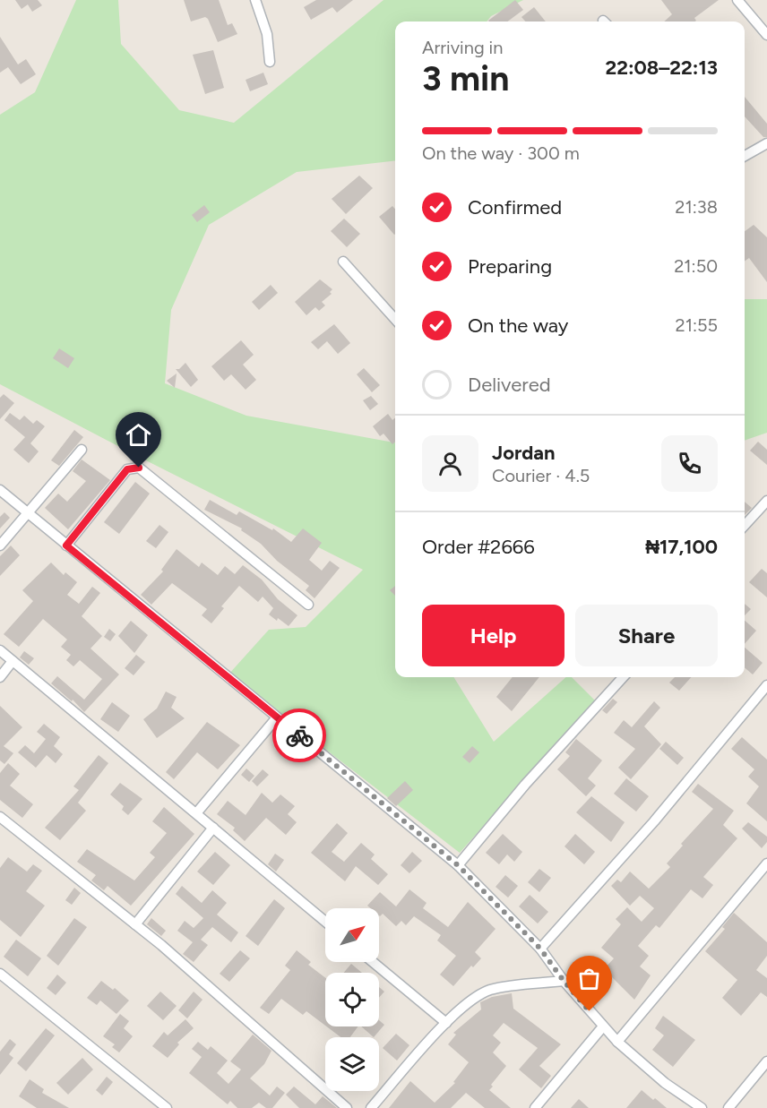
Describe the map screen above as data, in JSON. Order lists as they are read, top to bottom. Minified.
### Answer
{"north":"top right","page":{"heading":["3 min","Arriving in","22:08–22:13"],"panel":["Jordan","Courier · 4.5","Order #2666","₦17,100"],"bar":"On the way · 300 m","list":[["Confirmed","21:38"],["Preparing","21:50"],["On the way","21:55"],"Delivered"],"buttons":["Help","Share"]}}
